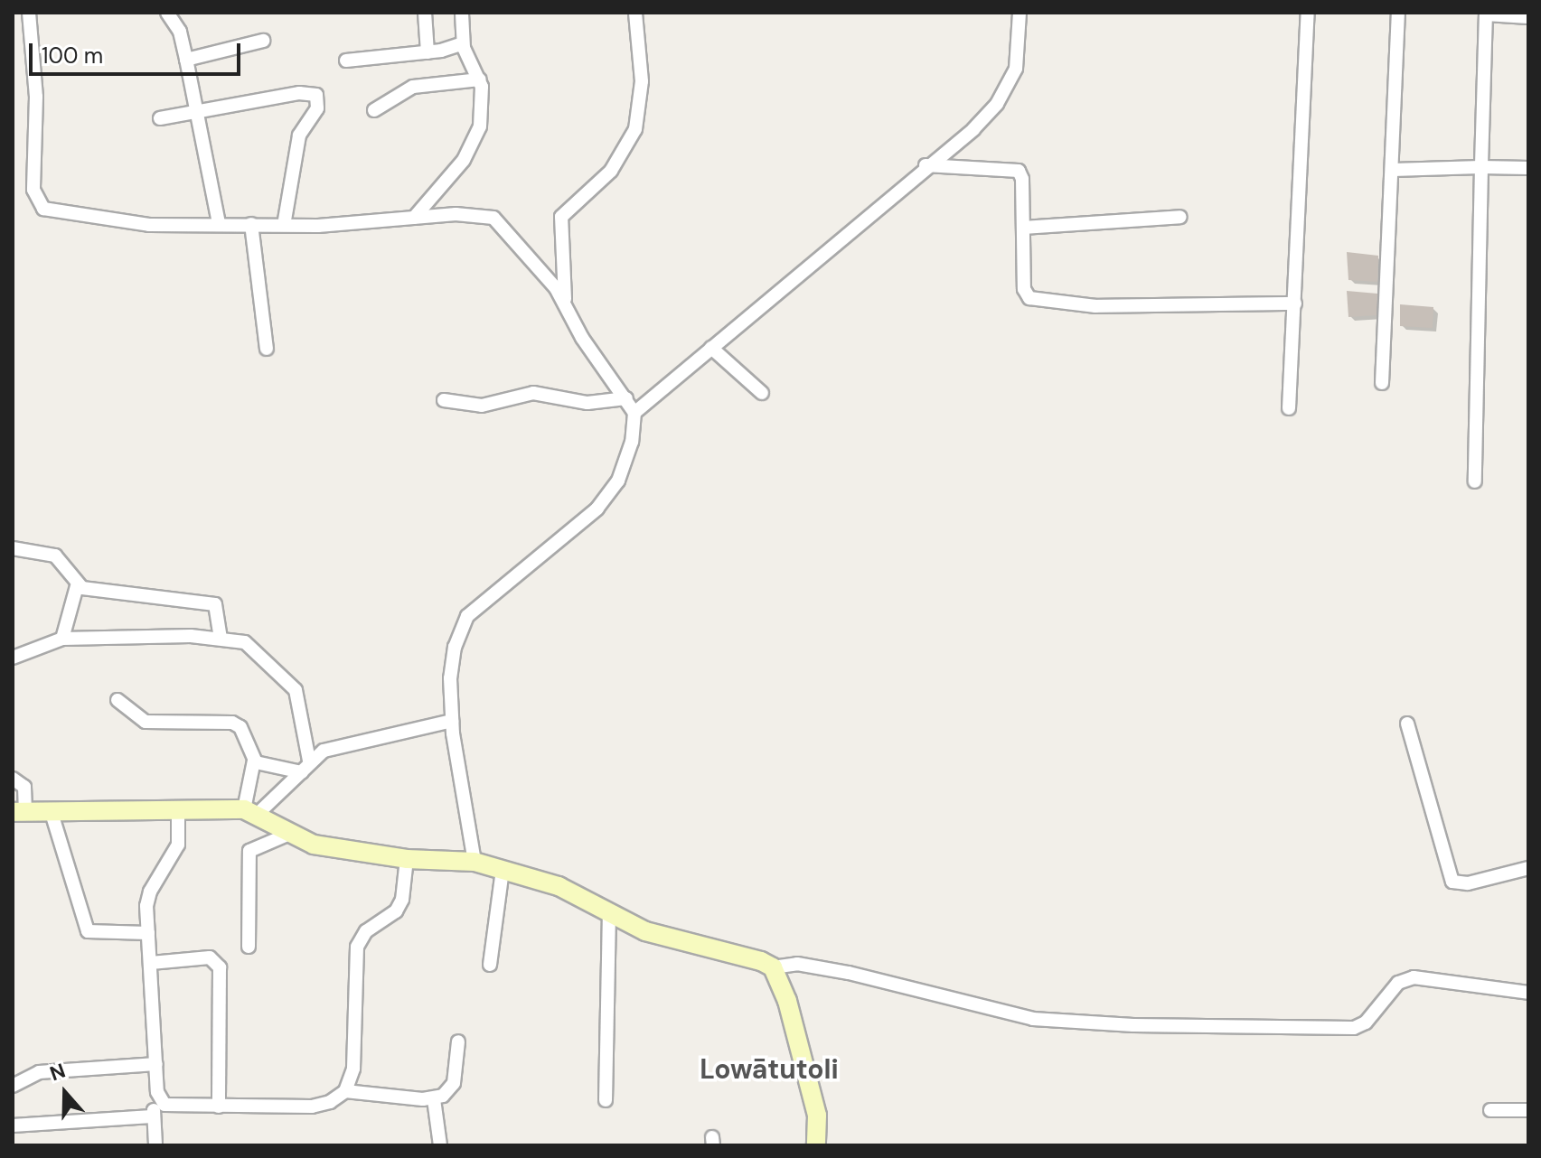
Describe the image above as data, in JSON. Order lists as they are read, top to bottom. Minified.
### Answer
{"districts":["Lowātutoli"],"scale_bar":"100 m","north":"top"}
